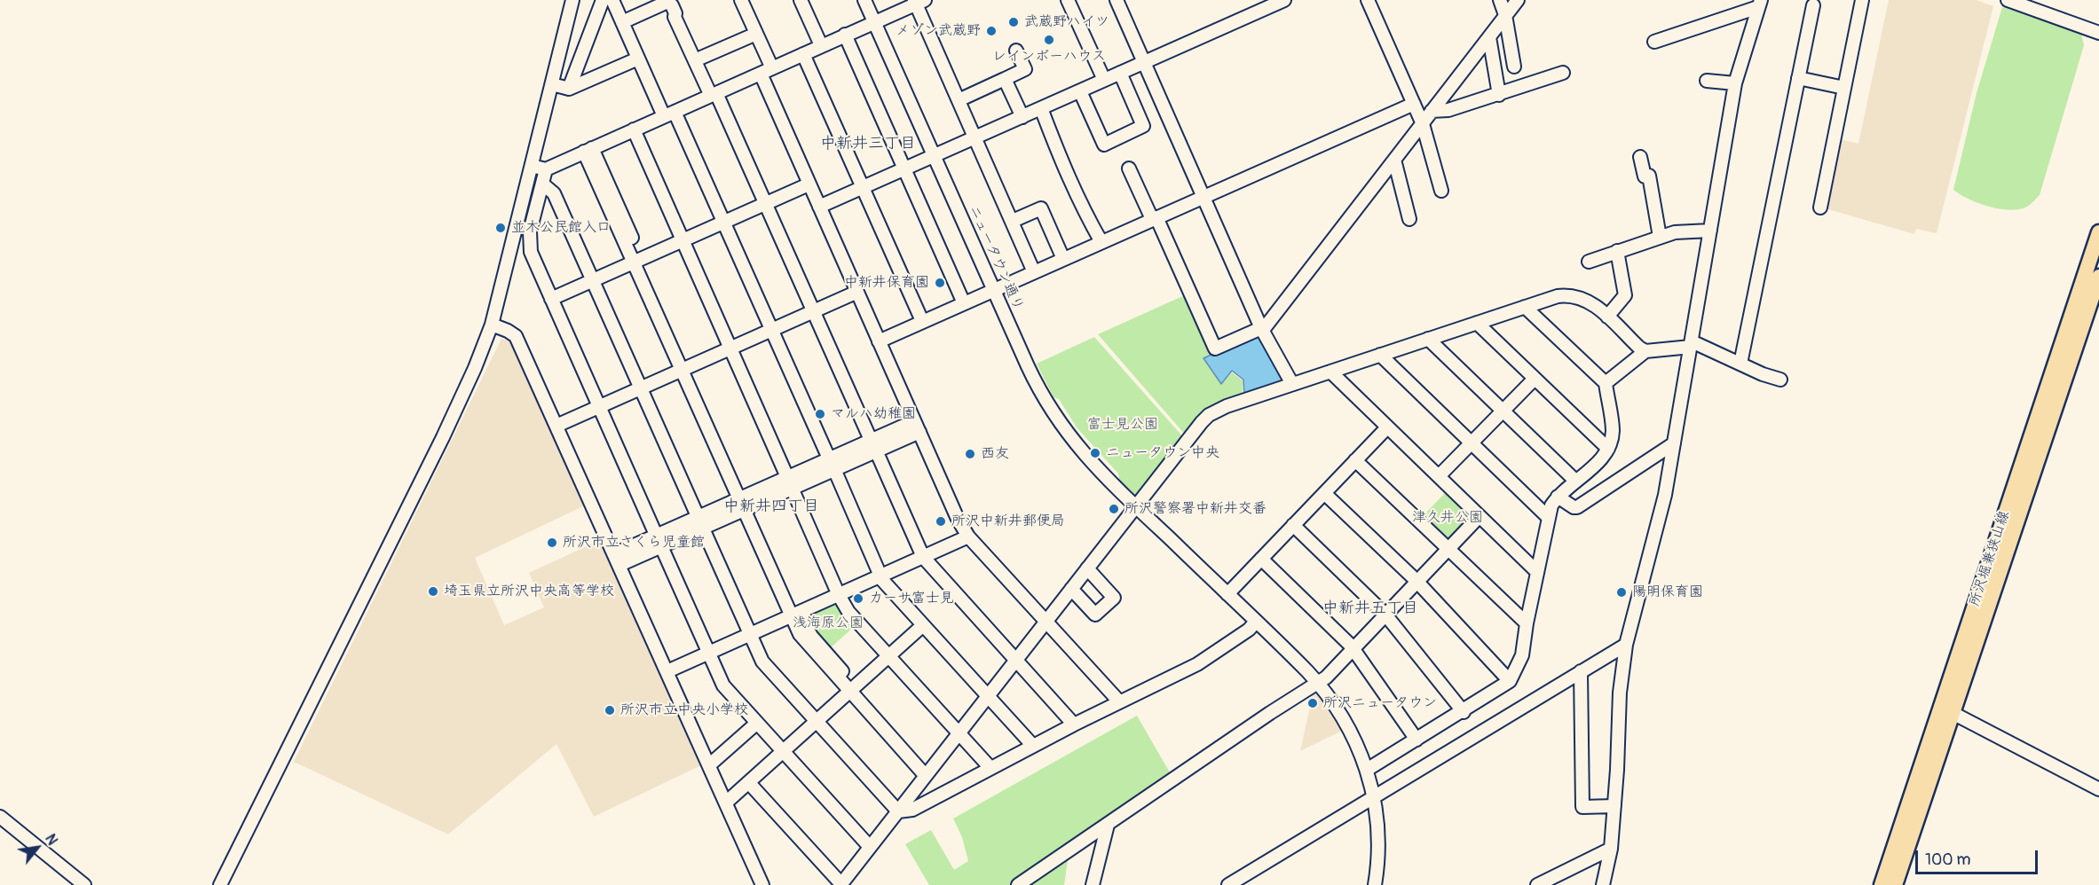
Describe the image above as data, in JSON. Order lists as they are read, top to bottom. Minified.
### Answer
{"streets":{"main road":["所沢堀兼狭山線"],"street":["ニュータウン通り"]},"districts":["中新井三丁目","中新井四丁目","中新井五丁目"],"parks":["富士見公園","津久井公園","浅海原公園"],"places":["武蔵野ハイツ","メゾン武蔵野","レインボーハウス","並木公民館入口","中新井保育園","マルハ幼稚園","ニュータウン中央","西友","所沢警察署中新井交番","所沢中新井郵便局","所沢市立さくら児童館","埼玉県立所沢中央高等学校","陽明保育園","カーサ富士見","所沢ニュータウン","所沢市立中央小学校"],"scale_bar":"100 m","north":"top right"}
